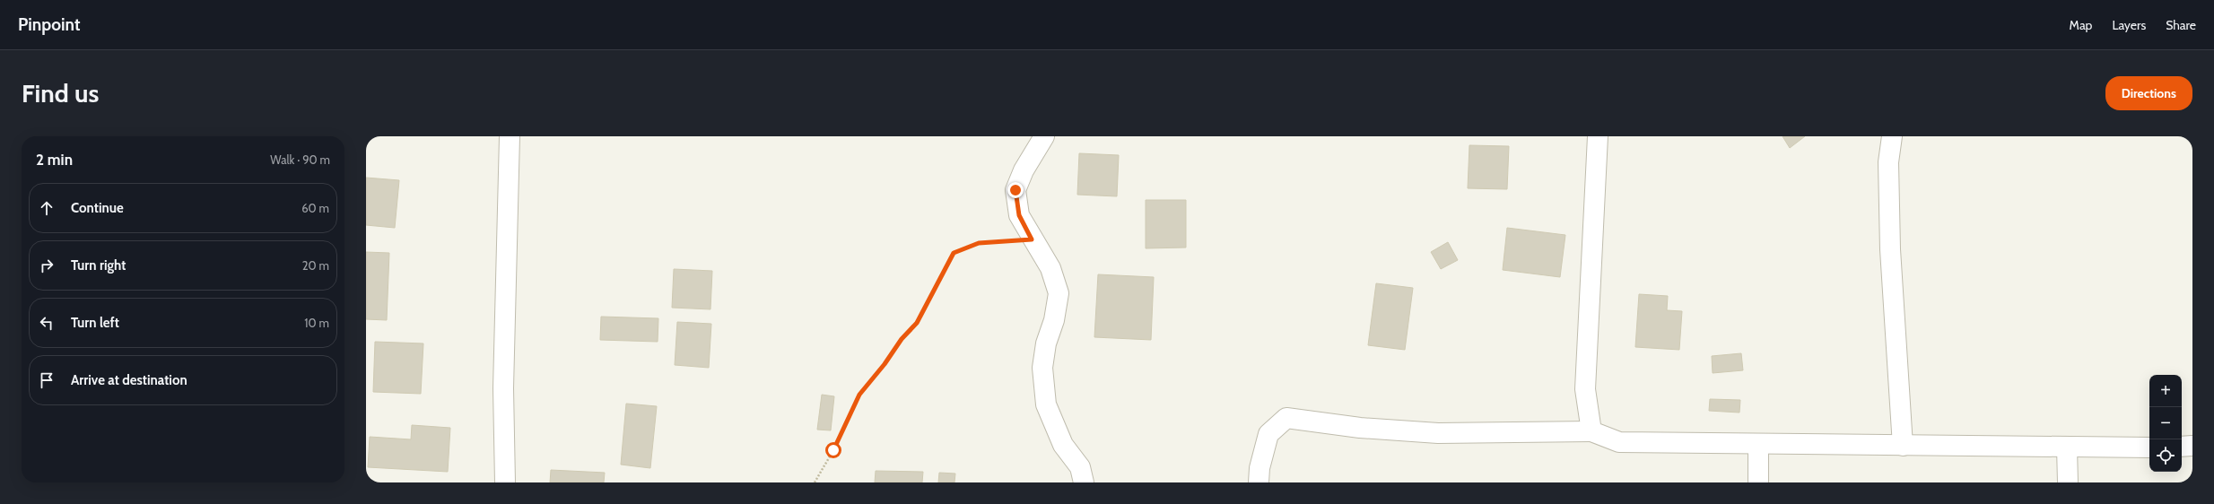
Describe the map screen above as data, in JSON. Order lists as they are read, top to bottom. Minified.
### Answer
{"page":{"header":"Pinpoint","nav":["Map","Layers","Share"],"buttons":"Directions","title":"Find us","heading":["2 min","Walk · 90 m"],"list":[["Continue","60 m"],["Turn right","20 m"],["Turn left","10 m"],"Arrive at destination"],"map_buttons":["+","−"]}}
